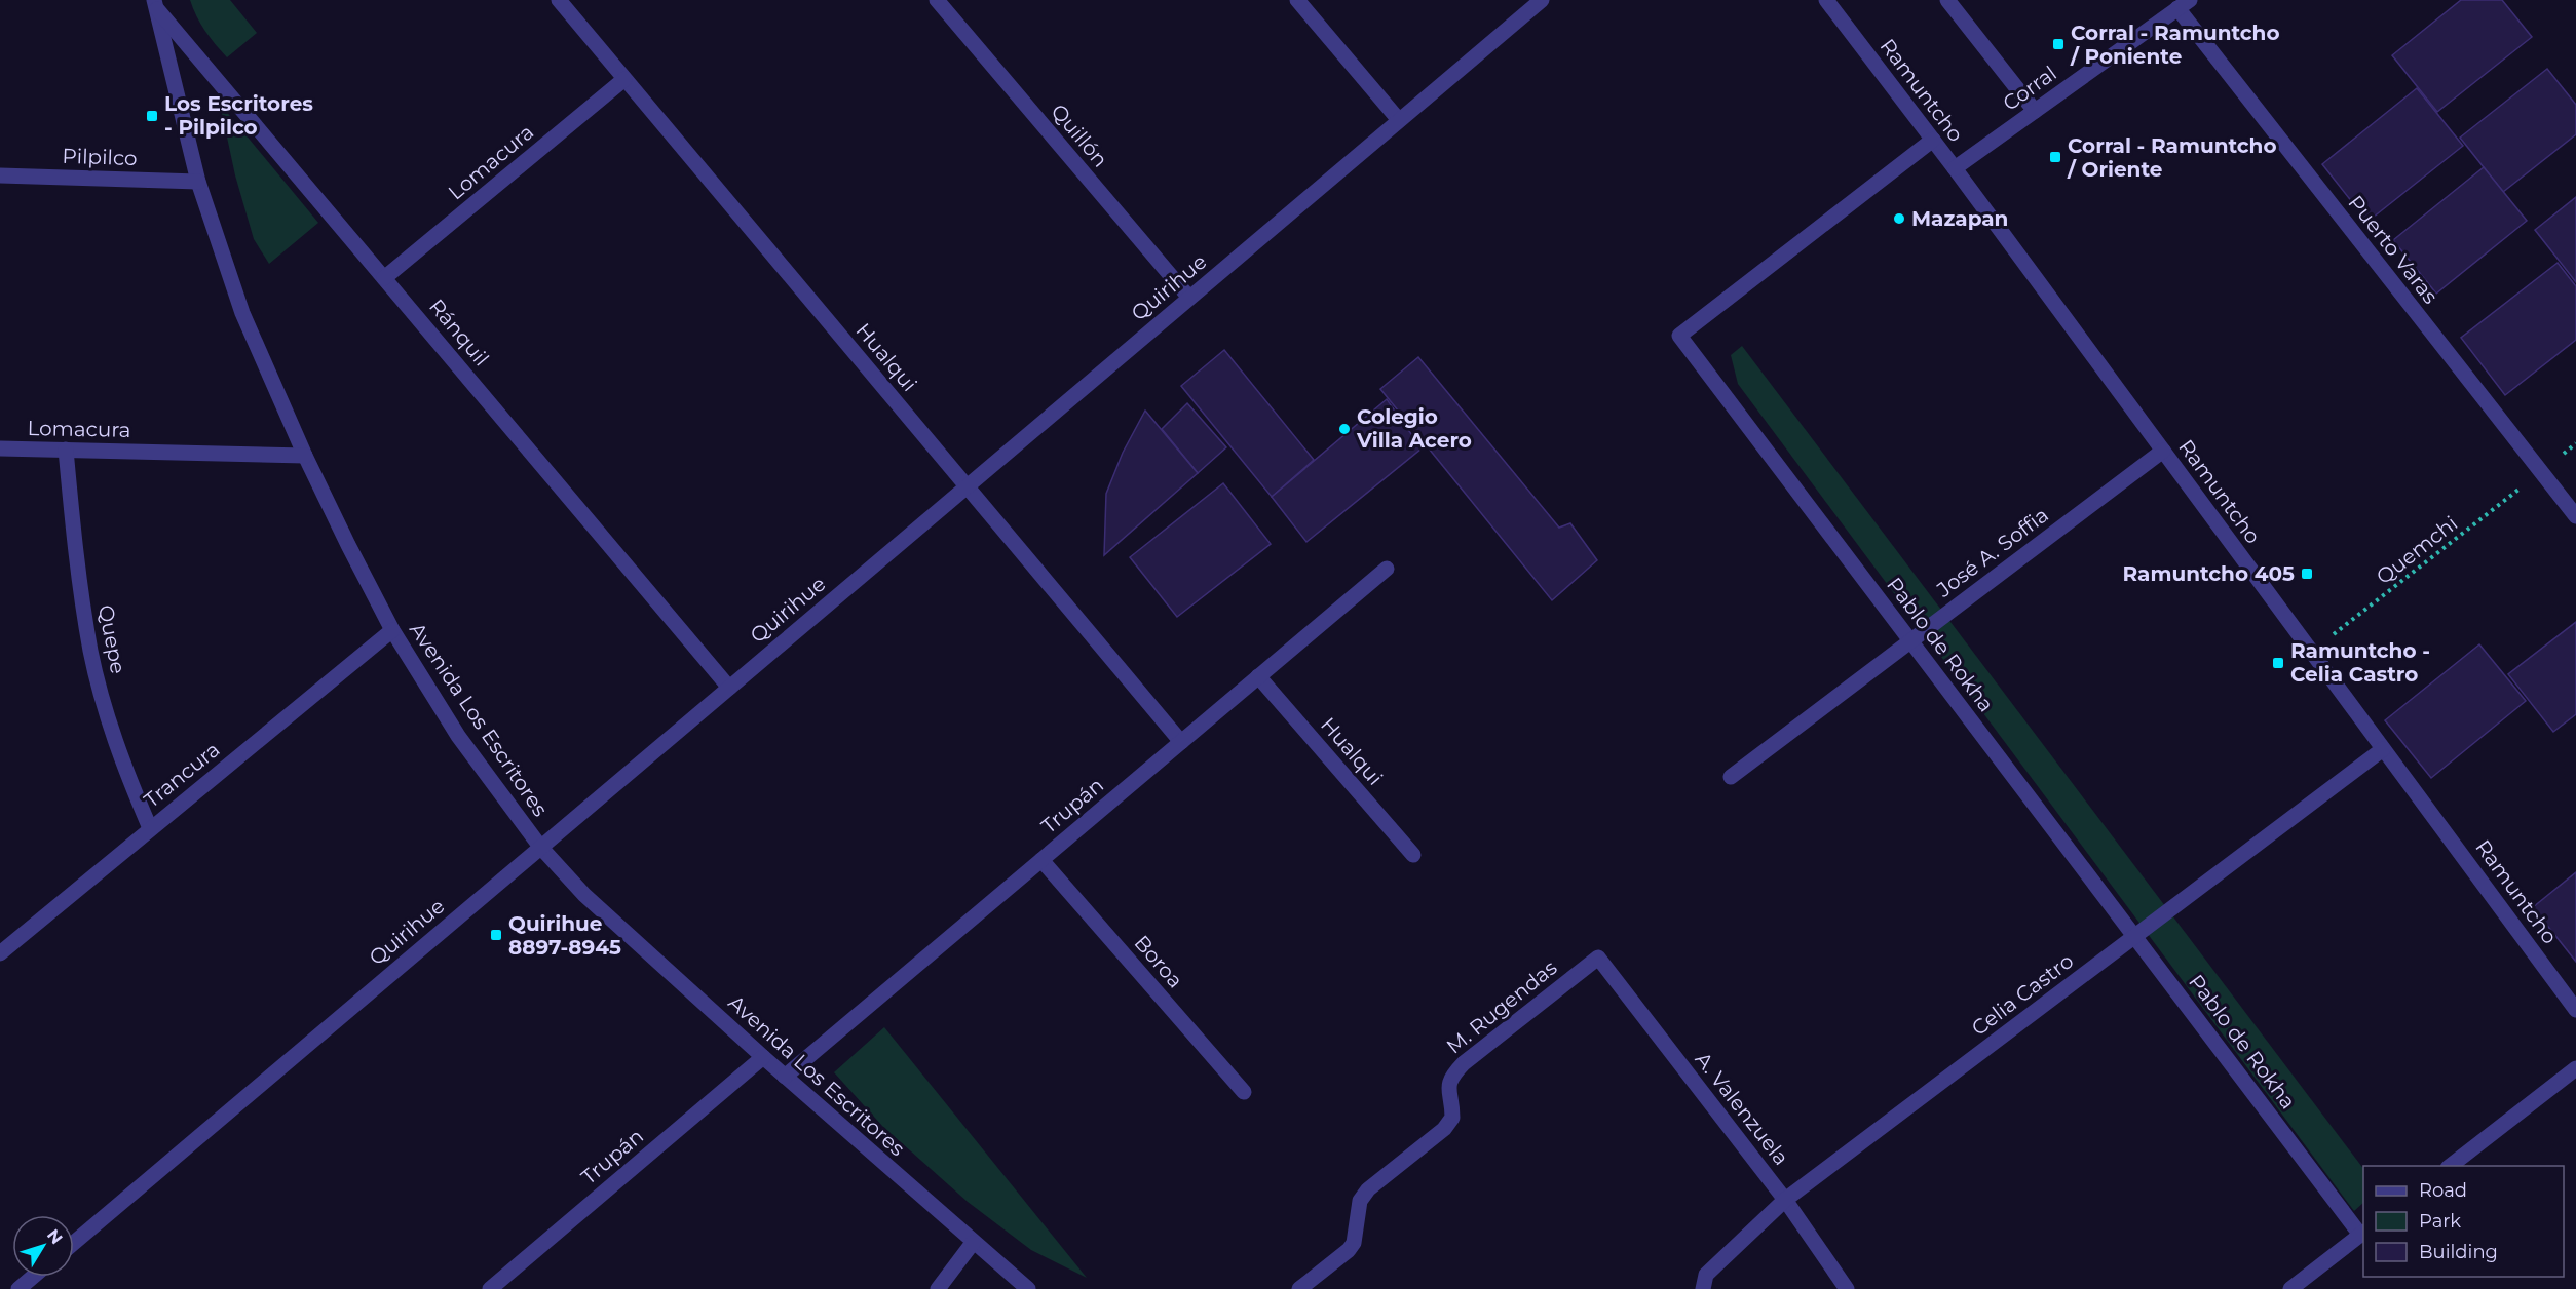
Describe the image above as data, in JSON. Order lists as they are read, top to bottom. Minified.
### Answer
{"streets":{"street":["Corral","Ramuntcho","Quillón","Pilpilco","Lomacura","Puerto Varas","Quirihue","Ránquil","Hualqui","José A. Soffia","Quepe","Pablo de Rokha","Avenida Los Escritores","Trancura","Trupán","Boroa","Celia Castro","M. Rugendas","A. Valenzuela"],"path":["Quemchi"]},"crossings":[["Corral","Ramuntcho"],["Corral","Puerto Varas"],["Ramuntcho","Quemchi"],["Ramuntcho","José A. Soffia"],["Ramuntcho","Pablo de Rokha"],["Ramuntcho","Celia Castro"],["Quillón","Quirihue"],["Pilpilco","Avenida Los Escritores"],["Lomacura","Ránquil"],["Lomacura","Hualqui"],["Lomacura","Quepe"],["Lomacura","Avenida Los Escritores"],["Puerto Varas","Quemchi"],["Quirihue","Ránquil"],["Quirihue","Hualqui"],["Quirihue","Avenida Los Escritores"],["Ránquil","Avenida Los Escritores"],["Hualqui","Trupán"],["José A. Soffia","Pablo de Rokha"],["Quepe","Trancura"],["Pablo de Rokha","Celia Castro"],["Avenida Los Escritores","Trancura"],["Avenida Los Escritores","Trupán"],["Trupán","Boroa"],["Celia Castro","A. Valenzuela"],["M. Rugendas","A. Valenzuela"]],"places":{"transit":["Corral - Ramuntcho / Poniente","Los Escritores - Pilpilco","Corral - Ramuntcho / Oriente","Ramuntcho 405","Ramuntcho - Celia Castro","Quirihue 8897-8945"],"other":["Mazapan","Colegio Villa Acero"]},"legend":["Road","Park","Building"],"north":"top right"}
